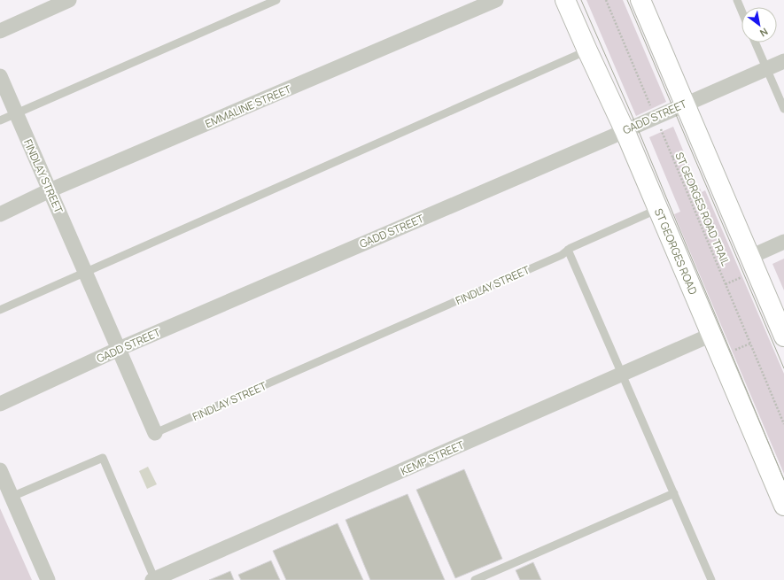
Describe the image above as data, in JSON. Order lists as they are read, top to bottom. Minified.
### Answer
{"streets":{"highway":["ST GEORGES ROAD"],"street":["EMMALINE STREET","GADD STREET","FINDLAY STREET","KEMP STREET"],"path":["ST GEORGES ROAD TRAIL"]},"crossings":[["EMMALINE STREET","FINDLAY STREET"],["GADD STREET","FINDLAY STREET"],["GADD STREET","ST GEORGES ROAD TRAIL"],["GADD STREET","ST GEORGES ROAD"],["FINDLAY STREET","ST GEORGES ROAD"],["ST GEORGES ROAD","KEMP STREET"]],"north":"bottom right"}
